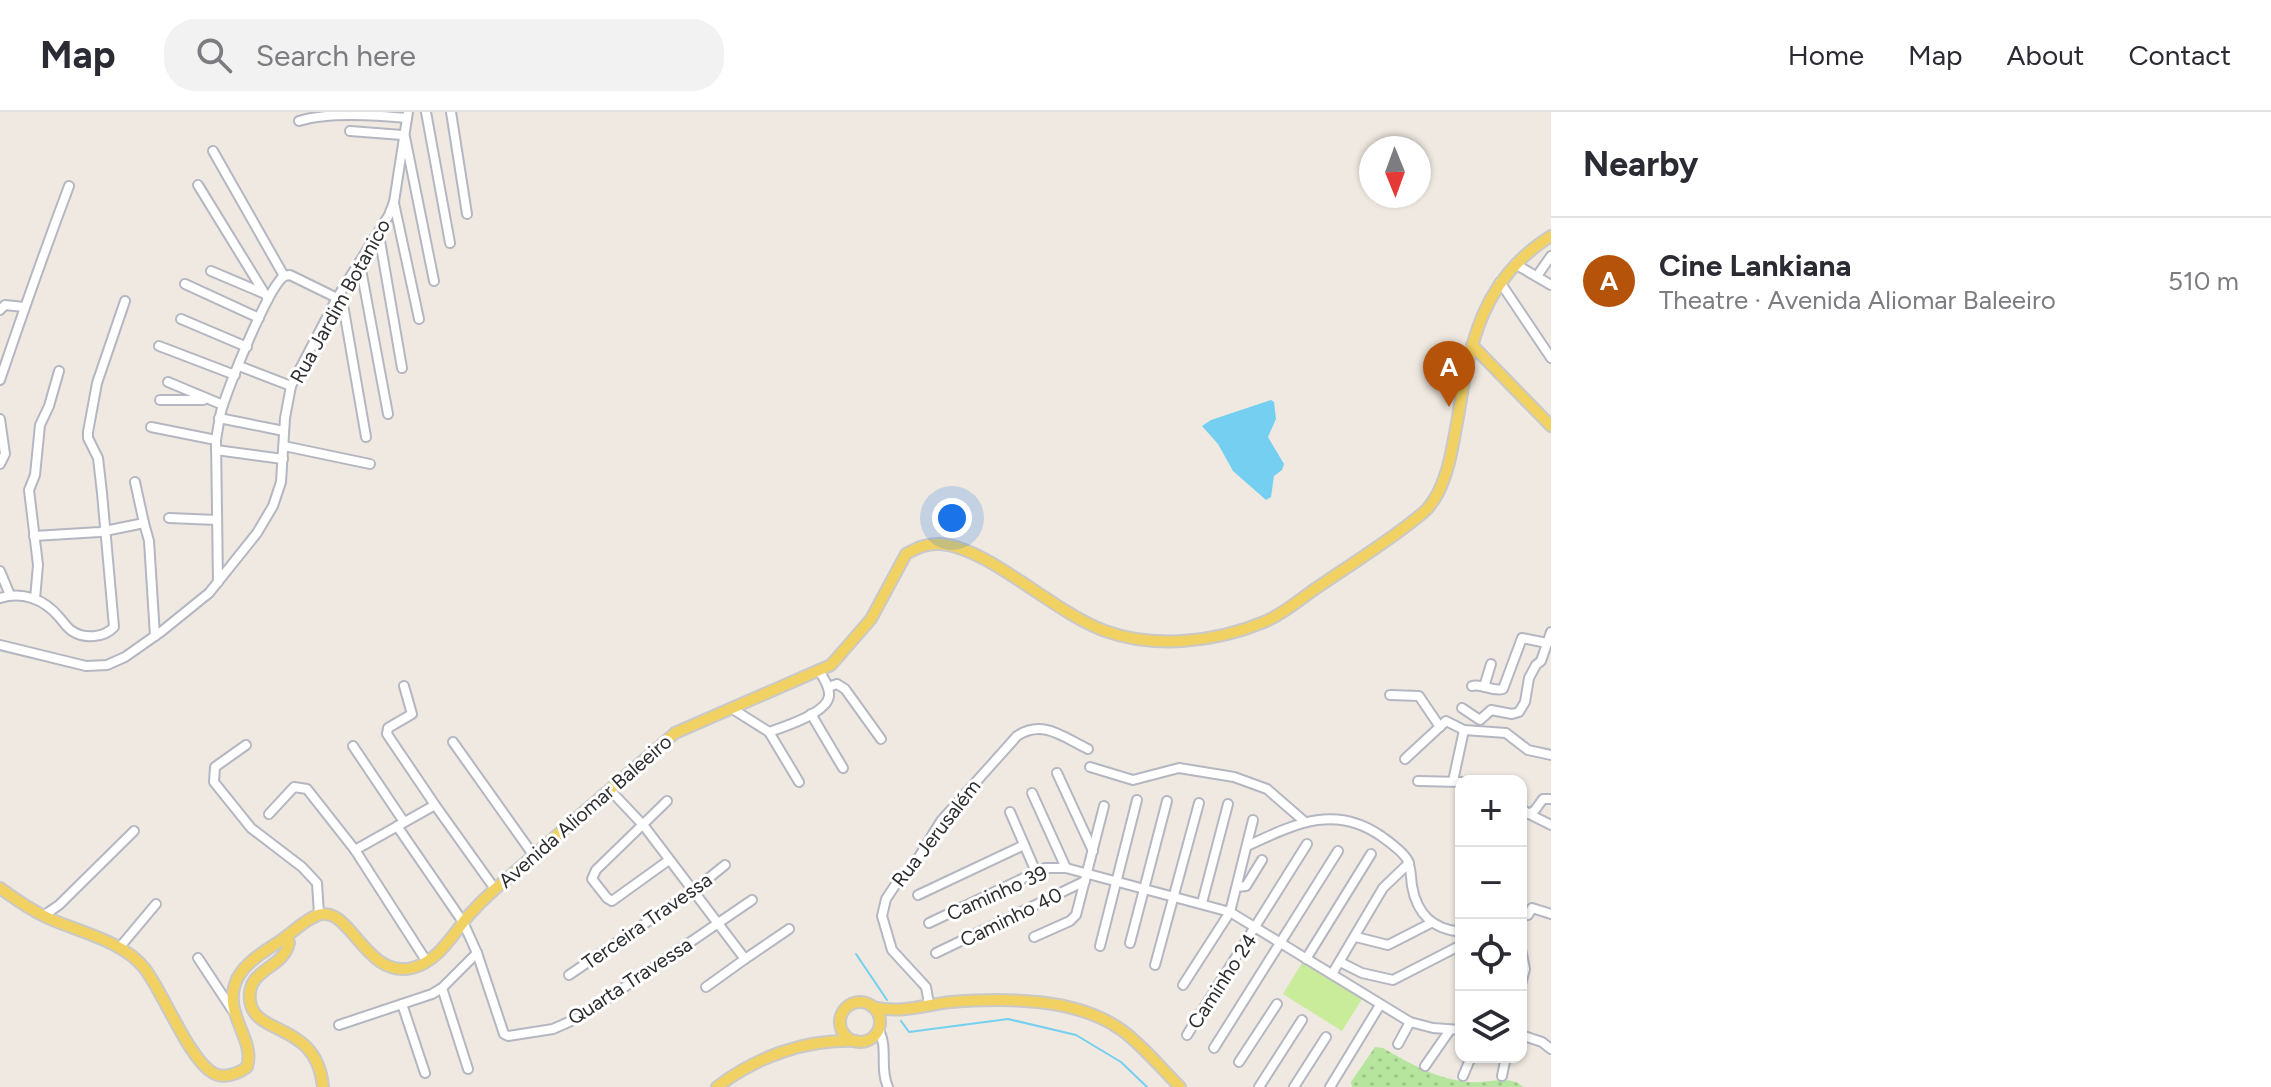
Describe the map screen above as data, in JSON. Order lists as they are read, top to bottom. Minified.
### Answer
{"streets":{"main road":["Avenida Aliomar Baleeiro"],"street":["Rua Jardim Botanico","Rua Jerusalém","Caminho 39","Caminho 40","Terceira Travessa","Quarta Travessa","Caminho 24"]},"north":"bottom","page":{"header":"Map","search":"Search here","nav":["Home","Map","About","Contact"],"heading":"Nearby","list":[{"mark":"A","name":"Cine Lankiana","note":"Theatre · Avenida Aliomar Baleeiro","value":"510 m"}],"pins":"A","map_buttons":["+","−"]}}
